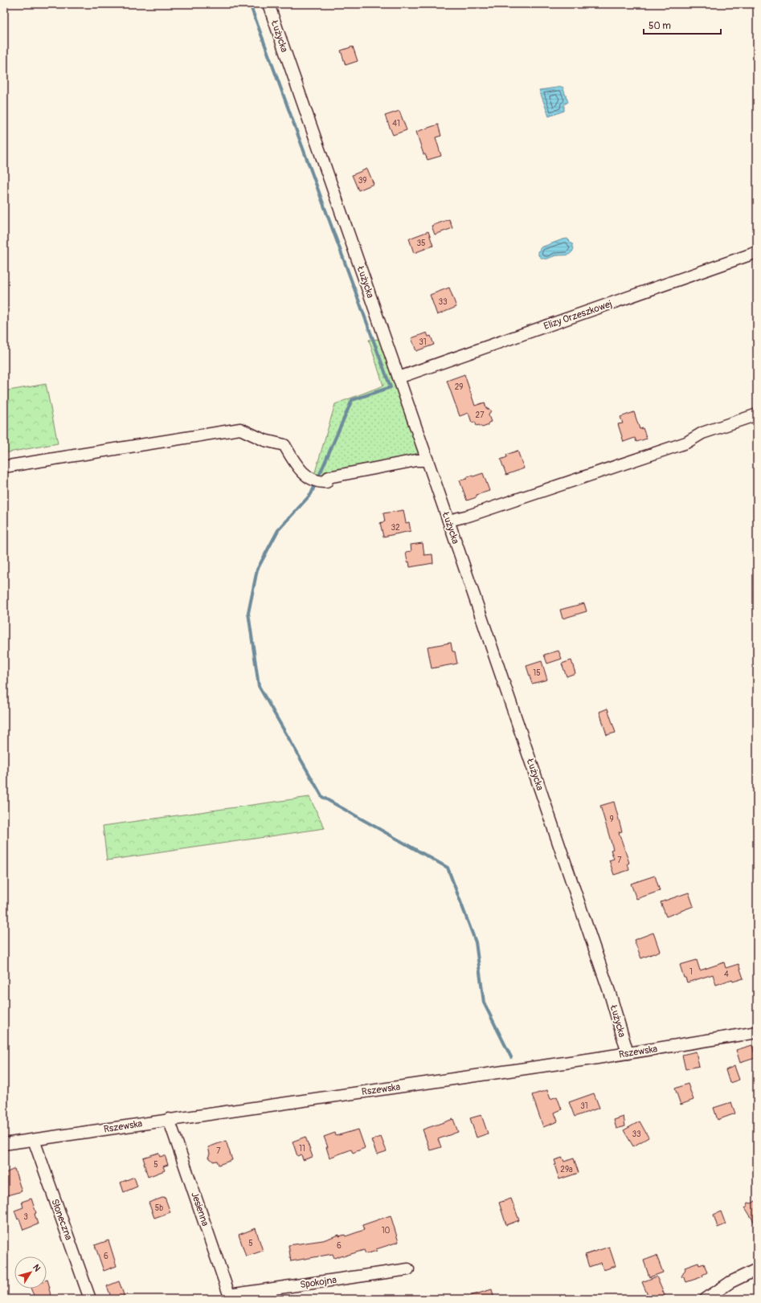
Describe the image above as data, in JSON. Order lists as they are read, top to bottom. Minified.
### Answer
{"streets":{"street":["Łużycka","Elizy Orzeszkowej","Rszewska","Jesienna","Słoneczna","Spokojna"]},"crossings":[["Łużycka","Elizy Orzeszkowej"],["Łużycka","Rszewska"],["Rszewska","Jesienna"],["Rszewska","Słoneczna"],["Jesienna","Spokojna"]],"house_numbers":["41","39","35","33","31","29","27","32","15","9","7","1","4","31","33","11","7","5","29a","5b","3","10","5","6","6"],"scale_bar":"50 m","north":"top right"}
